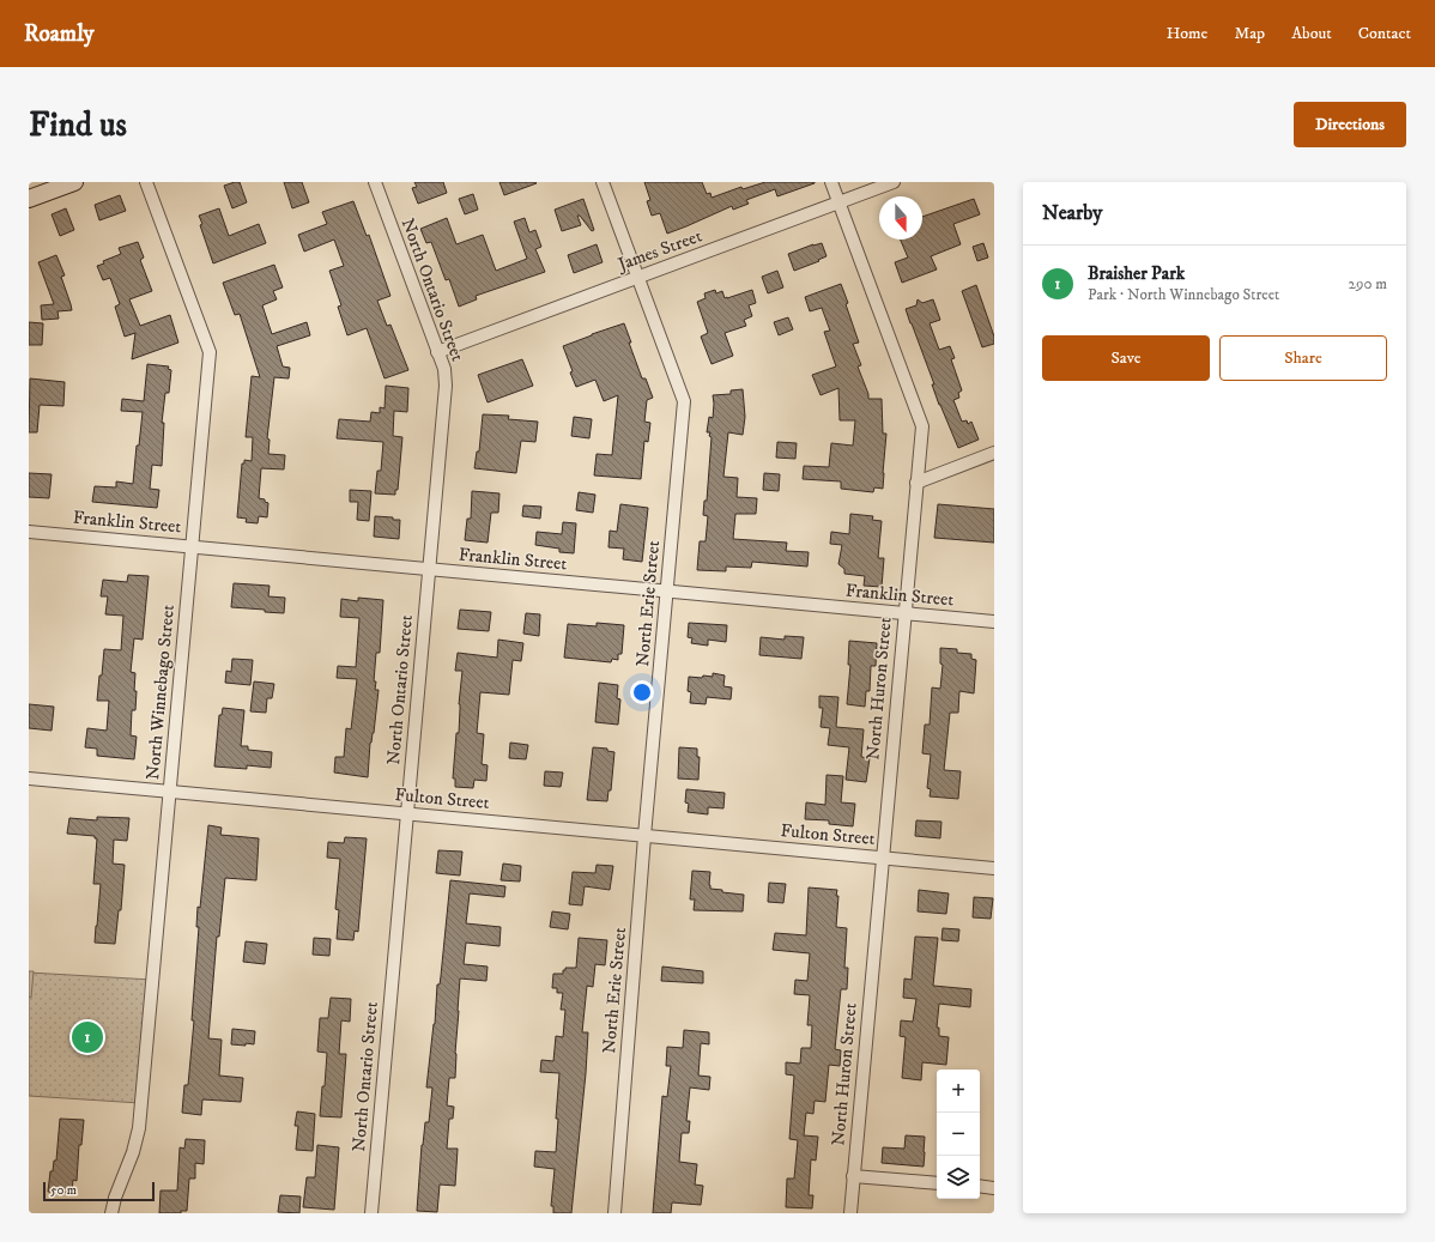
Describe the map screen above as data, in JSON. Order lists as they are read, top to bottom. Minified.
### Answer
{"streets":{"street":["James Street","North Ontario Street","Franklin Street","North Erie Street","North Huron Street","North Winnebago Street","Fulton Street"]},"crossings":[["James Street","North Ontario Street"],["James Street","North Erie Street"],["James Street","North Huron Street"],["North Ontario Street","Franklin Street"],["North Ontario Street","Fulton Street"],["Franklin Street","North Erie Street"],["Franklin Street","North Huron Street"],["Franklin Street","North Winnebago Street"],["North Erie Street","Fulton Street"],["North Huron Street","Fulton Street"],["North Winnebago Street","Fulton Street"]],"scale_bar":"50 m","north":"bottom","page":{"header":"Roamly","nav":["Home","Map","About","Contact"],"buttons":["Directions",["Save","Share"]],"title":"Find us","heading":"Nearby","list":[{"mark":"1","name":"Braisher Park","note":"Park · North Winnebago Street","value":"290 m"}],"pins":"1","map_buttons":["+","−"],"scale":"50 m"}}
